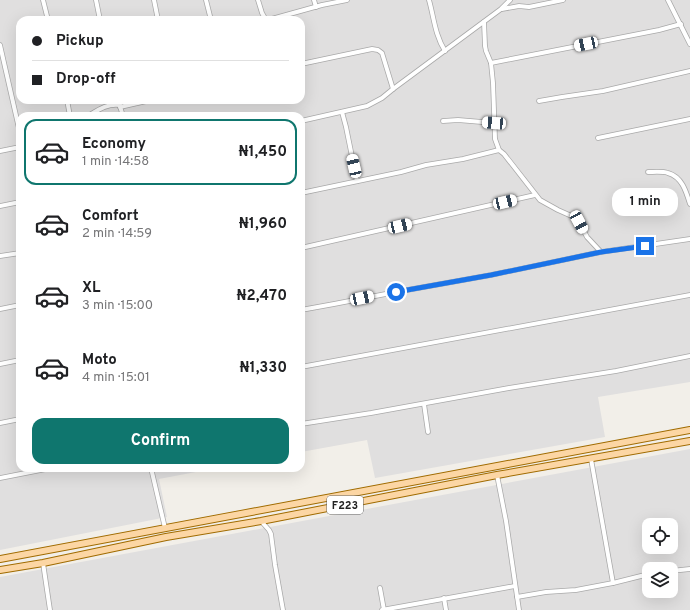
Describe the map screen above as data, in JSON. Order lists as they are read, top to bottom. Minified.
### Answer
{"streets":{"main road":["F223"]},"page":{"banner":["Pickup","Drop-off"],"list":[{"name":"Economy","note":"1 min · 14:58","value":"₦1,450"},{"name":"Comfort","note":"2 min · 14:59","value":"₦1,960"},{"name":"XL","note":"3 min · 15:00","value":"₦2,470"},{"name":"Moto","note":"4 min · 15:01","value":"₦1,330"}],"bubble":"1 min","buttons":"Confirm"}}
